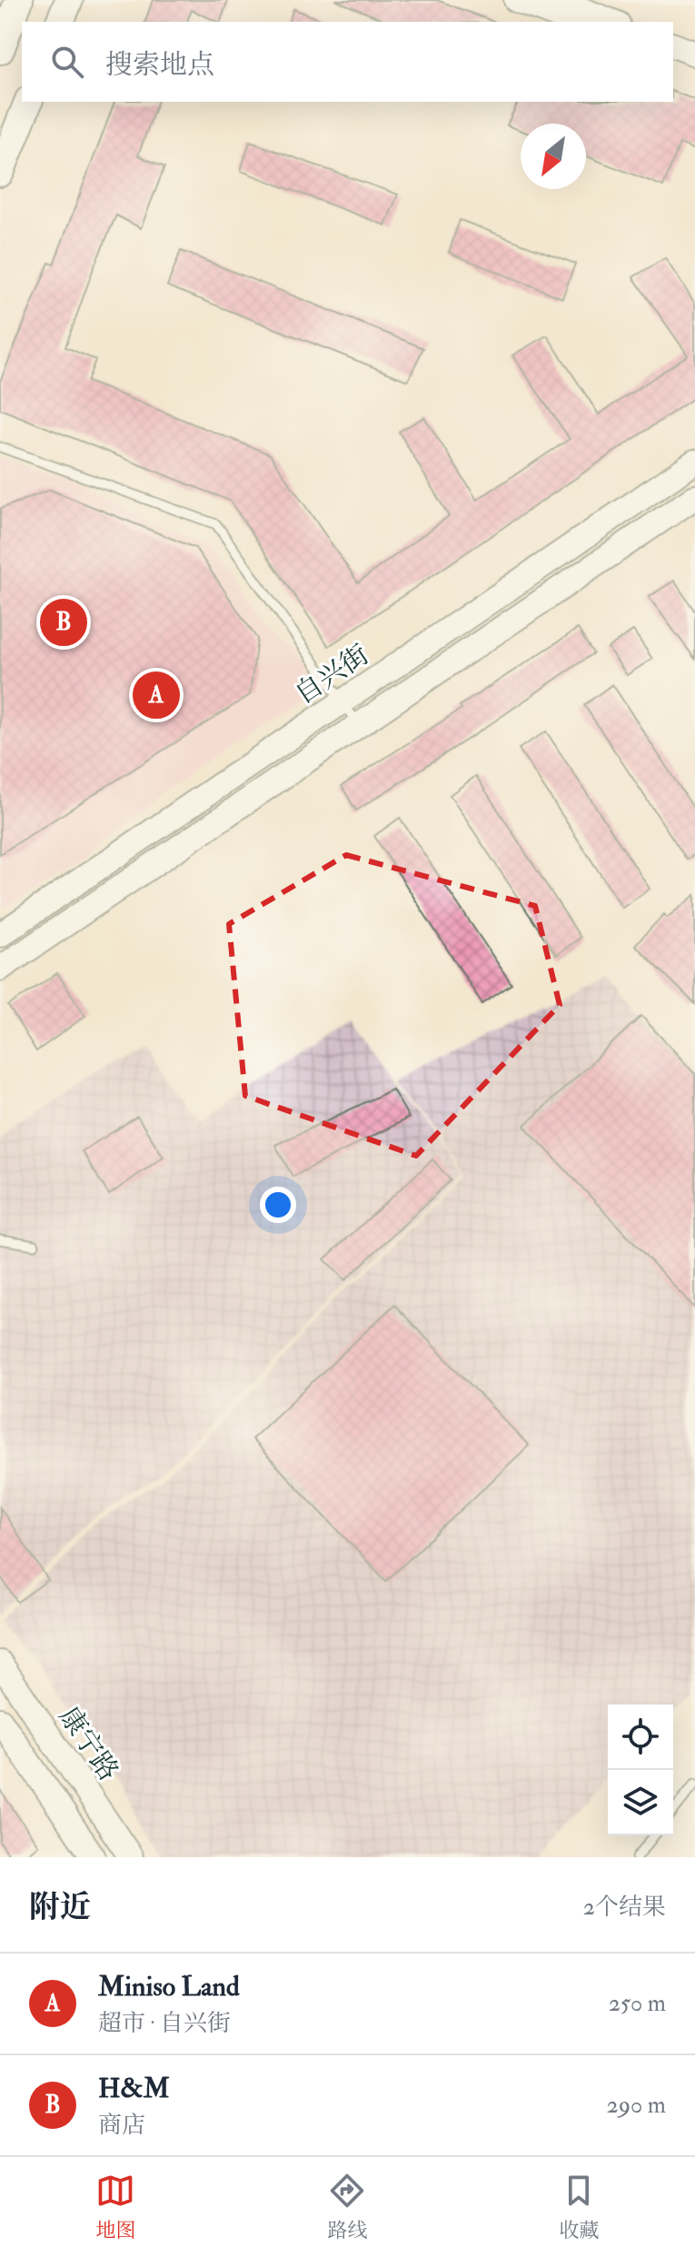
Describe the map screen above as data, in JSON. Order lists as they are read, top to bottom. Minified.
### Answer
{"streets":{"main road":["自兴街","康宁路"]},"north":"bottom left","page":{"search":"搜索地点","pins":["B","A"],"heading":["附近","2个结果"],"list":[{"mark":"A","name":"Miniso Land","note":"超市 · 自兴街","value":"250 m"},{"mark":"B","name":"H&M","note":"商店","value":"290 m"}],"nav":["地图","路线","收藏"]}}
